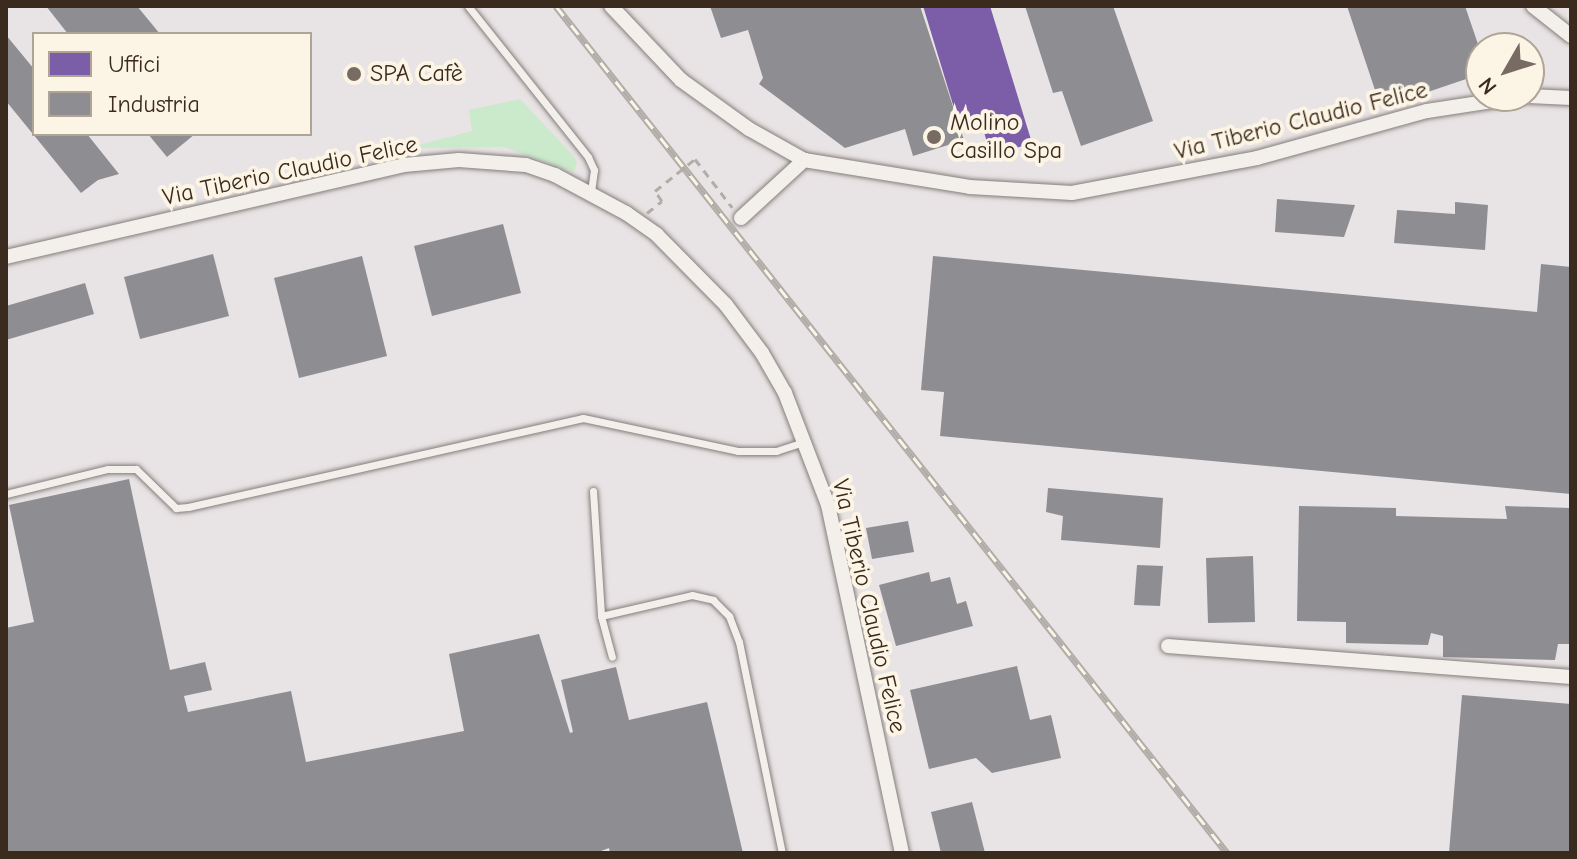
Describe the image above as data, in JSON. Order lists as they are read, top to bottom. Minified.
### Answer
{"streets":{"street":["Via Tiberio Claudio Felice"]},"places":["SPA Cafè","Molino Casillo Spa"],"legend":["Uffici","Industria"],"north":"bottom left"}
